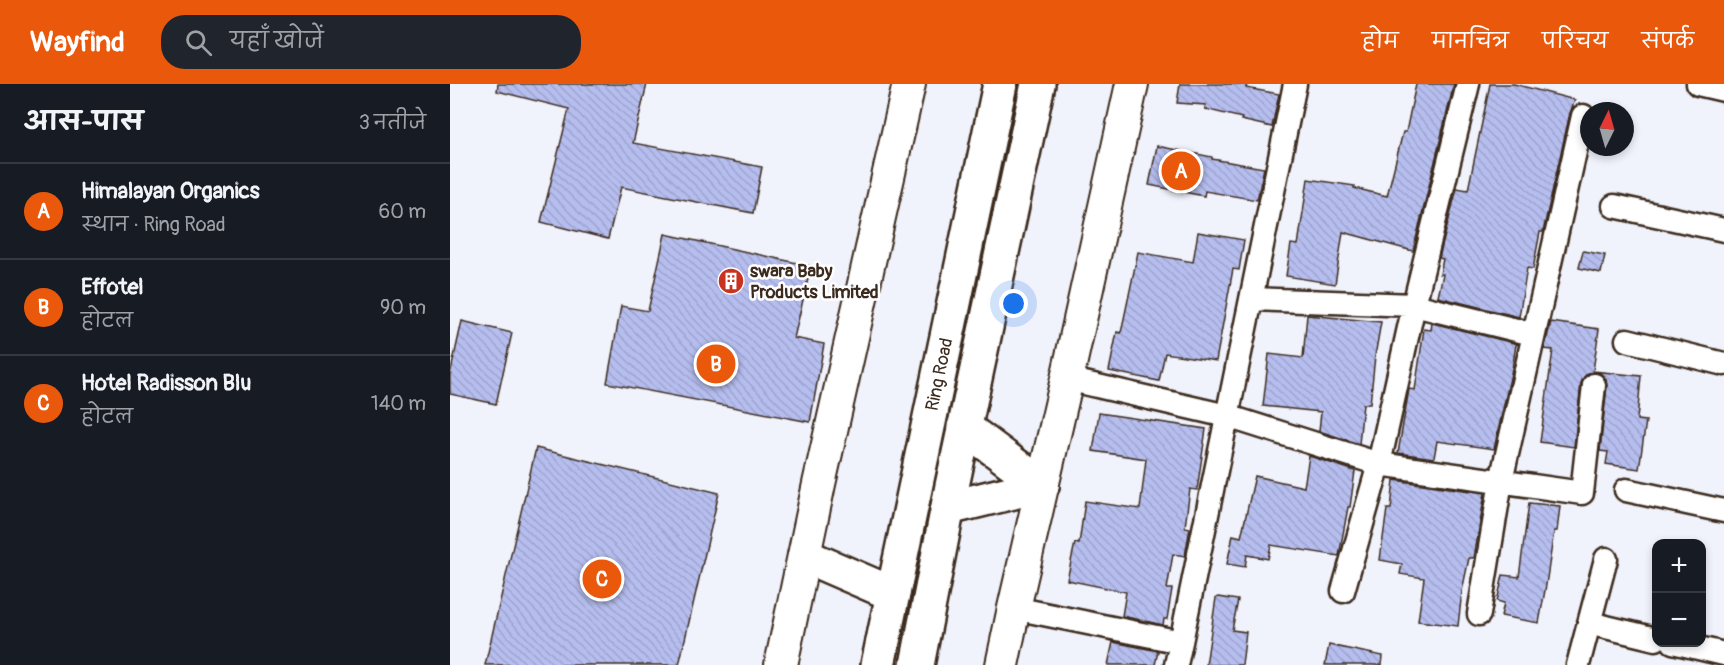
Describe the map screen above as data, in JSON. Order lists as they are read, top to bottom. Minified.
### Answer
{"streets":{"main road":["Ring Road"]},"places":{"building":["swara Baby Products Limited"]},"north":"top","page":{"header":"Wayfind","search":"यहाँ खोजें","nav":["होम","मानचित्र","परिचय","संपर्क"],"heading":["आस-पास","3 नतीजे"],"pins":["A","B","C"],"list":[{"mark":"A","name":"Himalayan Organics","note":"स्थान · Ring Road","value":"60 m"},{"mark":"B","name":"Effotel","note":"होटल","value":"90 m"},{"mark":"C","name":"Hotel Radisson Blu","note":"होटल","value":"140 m"}],"map_buttons":["+","−"]}}
